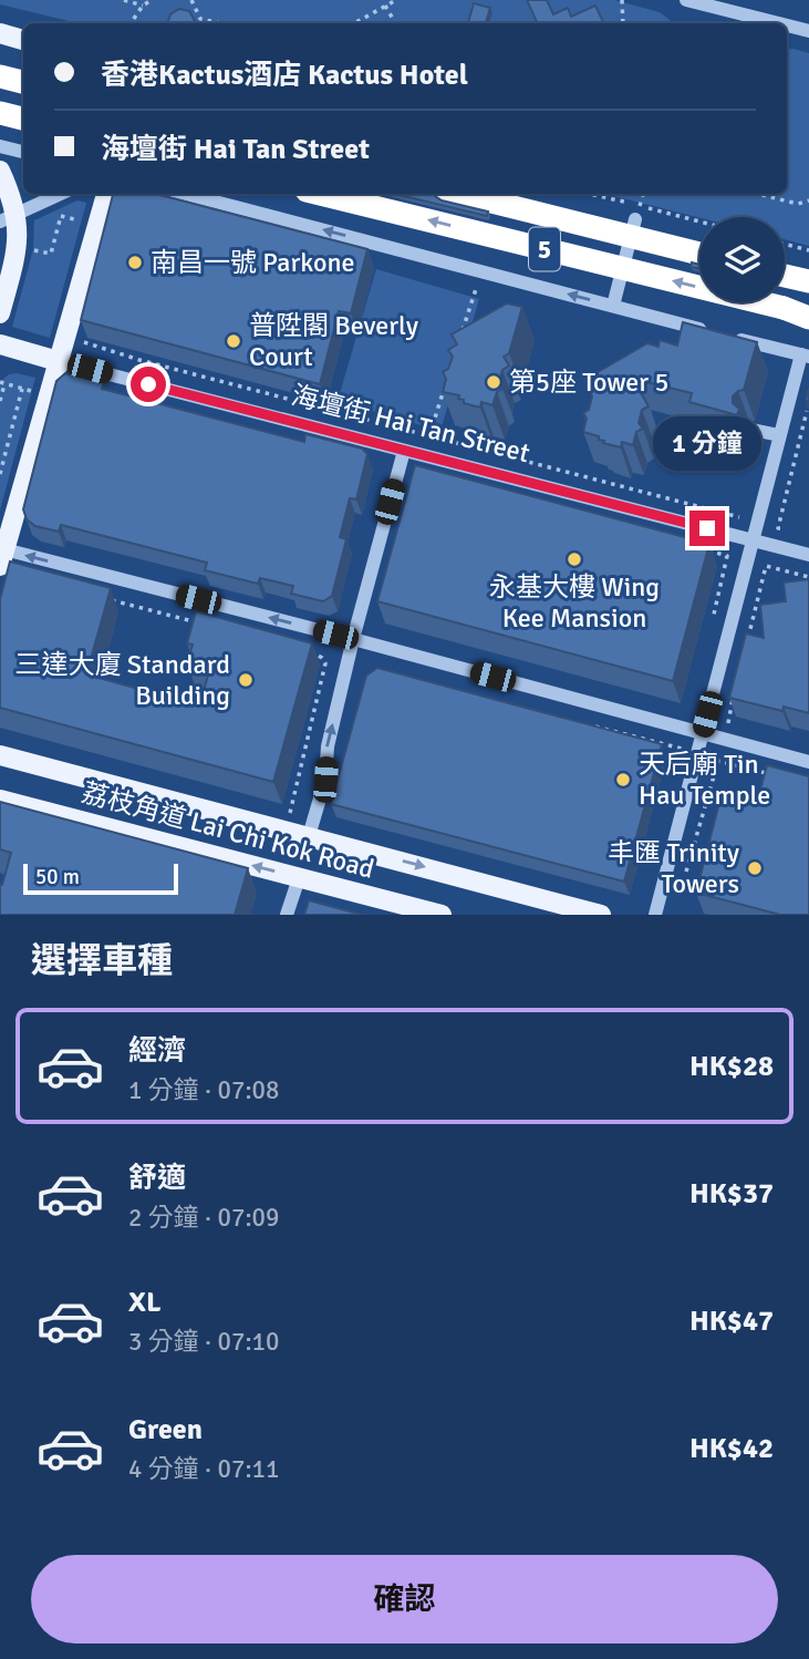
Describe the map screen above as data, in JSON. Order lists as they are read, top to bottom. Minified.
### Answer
{"streets":{"highway":["5"],"main road":["海壇街 Hai Tan Street","荔枝角道 Lai Chi Kok Road"]},"places":["南昌一號 Parkone","普陞閣 Beverly Court","第5座 Tower 5","永基大樓 Wing Kee Mansion","三達大廈 Standard Building","天后廟 Tin Hau Temple","丰匯 Trinity Towers"],"scale_bar":"50 m","page":{"banner":["香港Kactus酒店 Kactus Hotel","海壇街 Hai Tan Street"],"bubble":"1 分鐘","scale":"50 m","heading":"選擇車種","list":[{"name":"經濟","note":"1 分鐘 · 07:08","value":"HK$28"},{"name":"舒適","note":"2 分鐘 · 07:09","value":"HK$37"},{"name":"XL","note":"3 分鐘 · 07:10","value":"HK$47"},{"name":"Green","note":"4 分鐘 · 07:11","value":"HK$42"}],"buttons":"確認"}}
